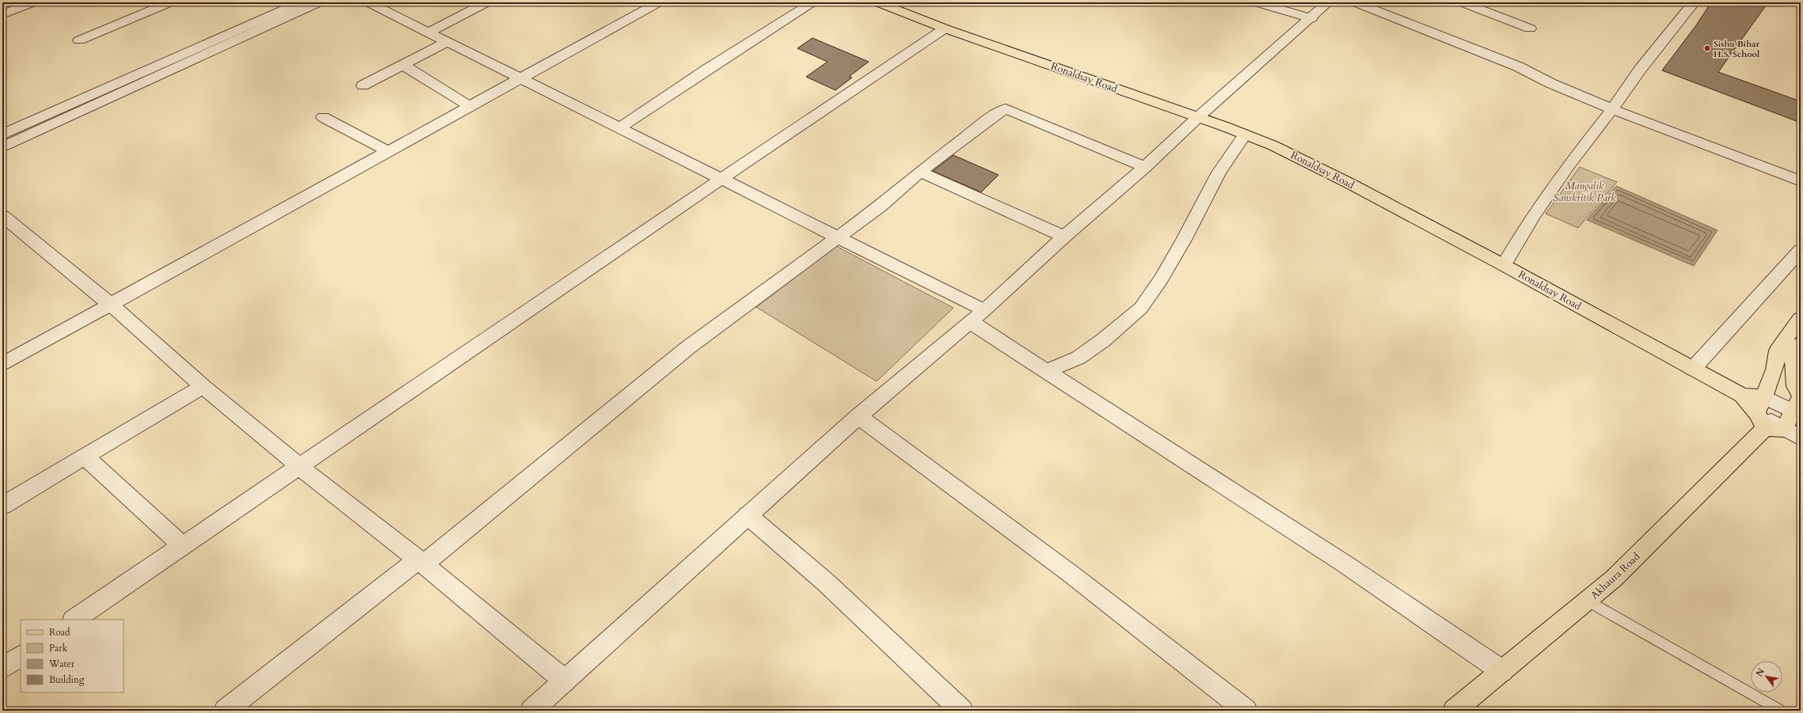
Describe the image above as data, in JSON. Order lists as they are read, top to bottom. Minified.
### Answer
{"streets":{"main road":["Ronaldsay Road","Akhaura Road"]},"parks":["Mangalik Sanskritik Park"],"places":["Sishu Bihar H.S. School"],"legend":["Road","Park","Water","Building"],"north":"top left"}
